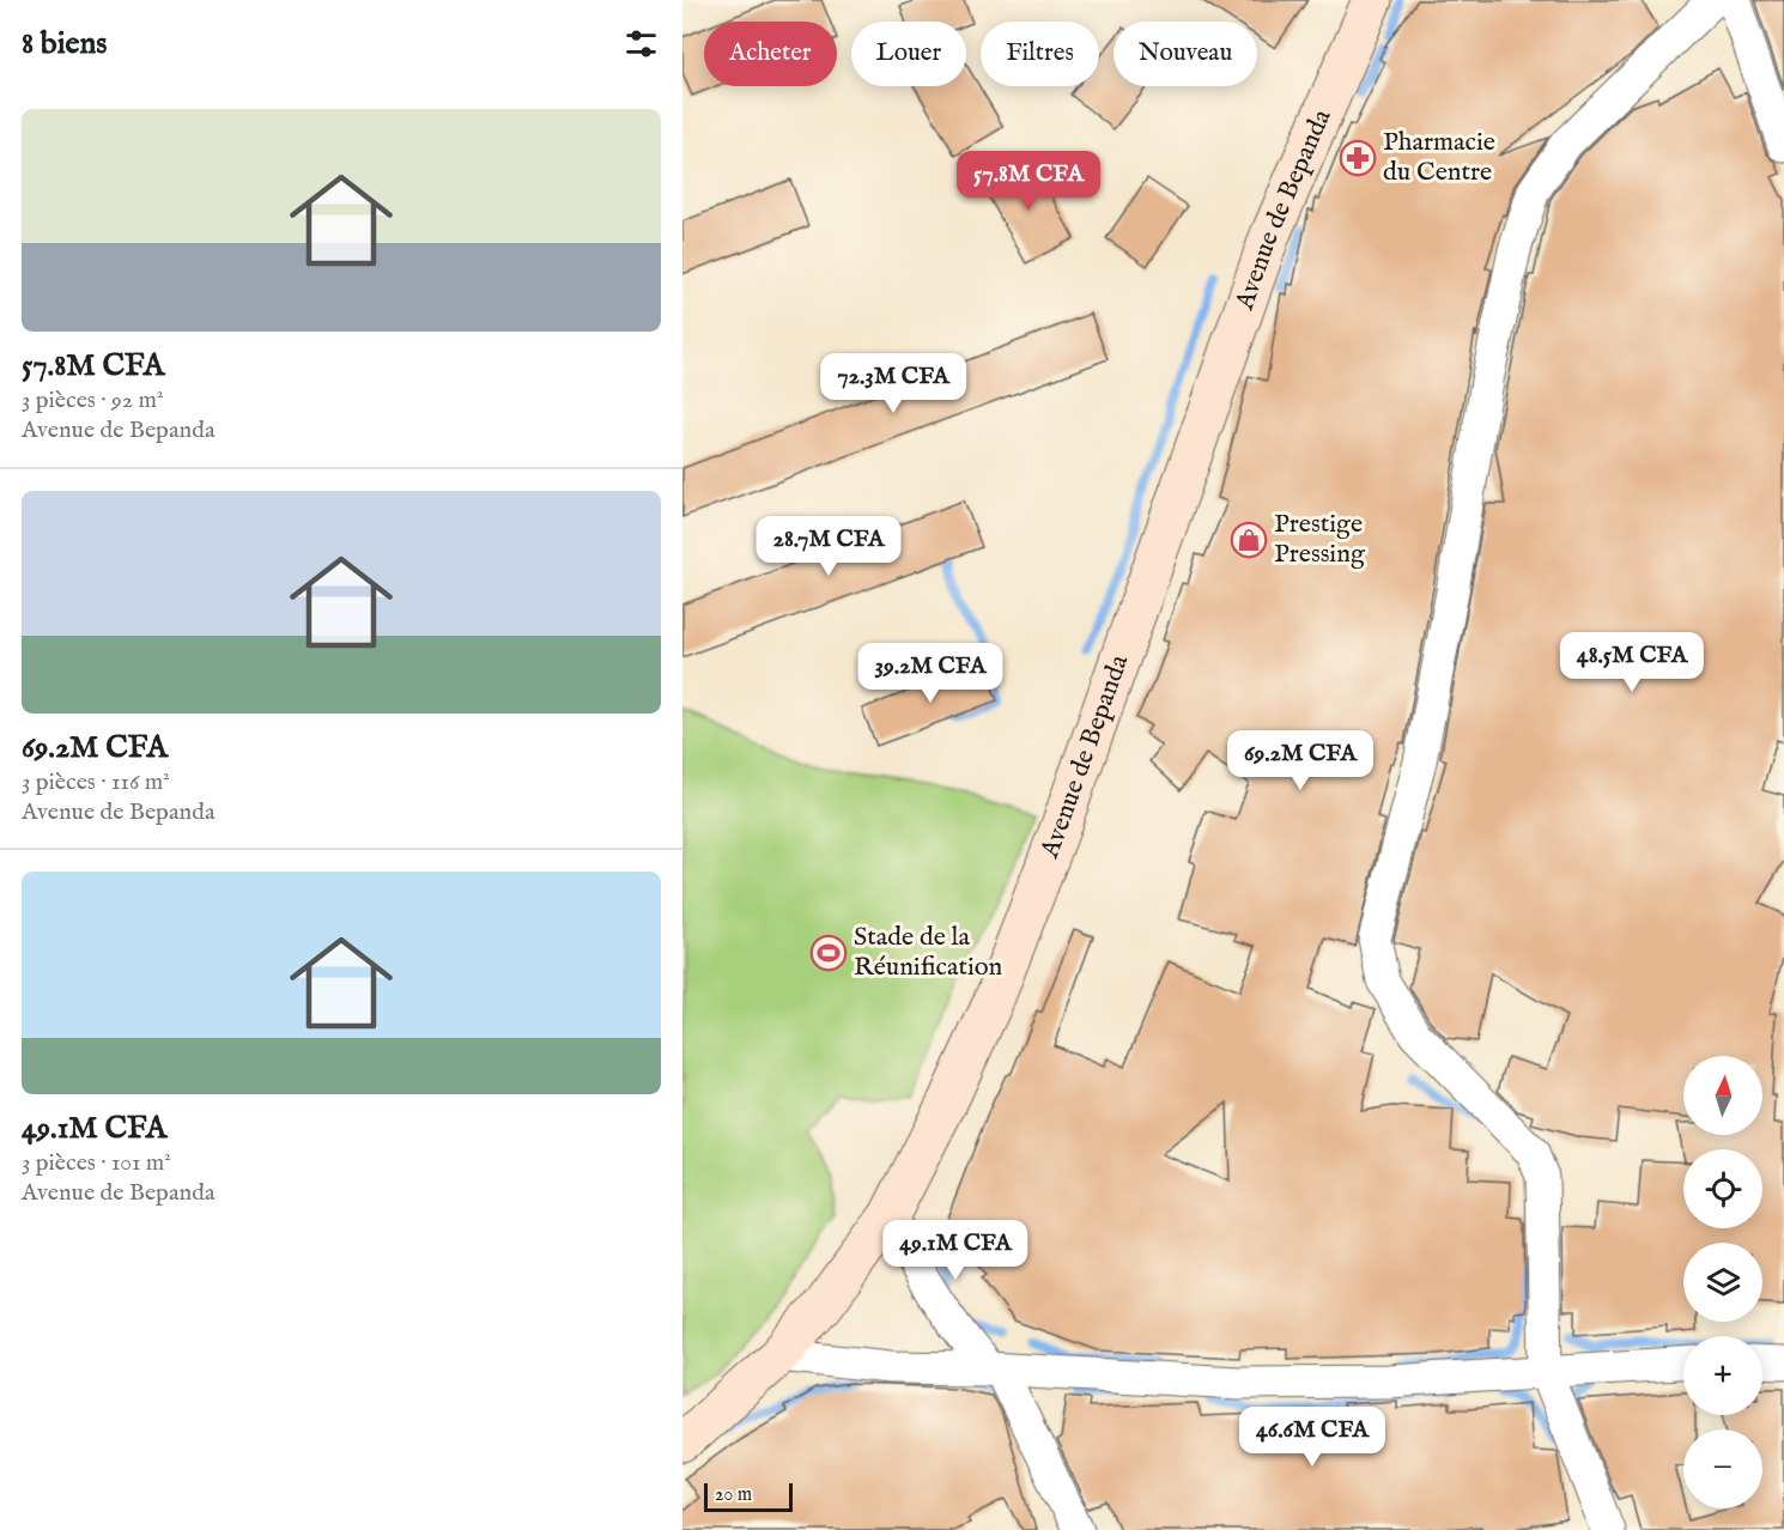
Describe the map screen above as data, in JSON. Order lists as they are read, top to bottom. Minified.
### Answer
{"streets":{"main road":["Avenue de Bepanda"]},"places":{"pharmacy":["Pharmacie du Centre"],"shop":["Prestige Pressing"],"sports":["Stade de la Réunification"]},"scale_bar":"20 m","north":"top","page":{"heading":"8 biens","chip":["Acheter","Louer","Filtres","Nouveau"],"list":[{"name":"57.8M CFA","note":"3 pièces · 92 m² · Avenue de Bepanda"},{"name":"69.2M CFA","note":"3 pièces · 116 m² · Avenue de Bepanda"},{"name":"49.1M CFA","note":"3 pièces · 101 m² · Avenue de Bepanda"}],"price":["57.8M CFA","72.3M CFA","28.7M CFA","48.5M CFA","39.2M CFA","69.2M CFA","49.1M CFA","46.6M CFA"],"map_buttons":["+","−"],"scale":"20 m"}}
